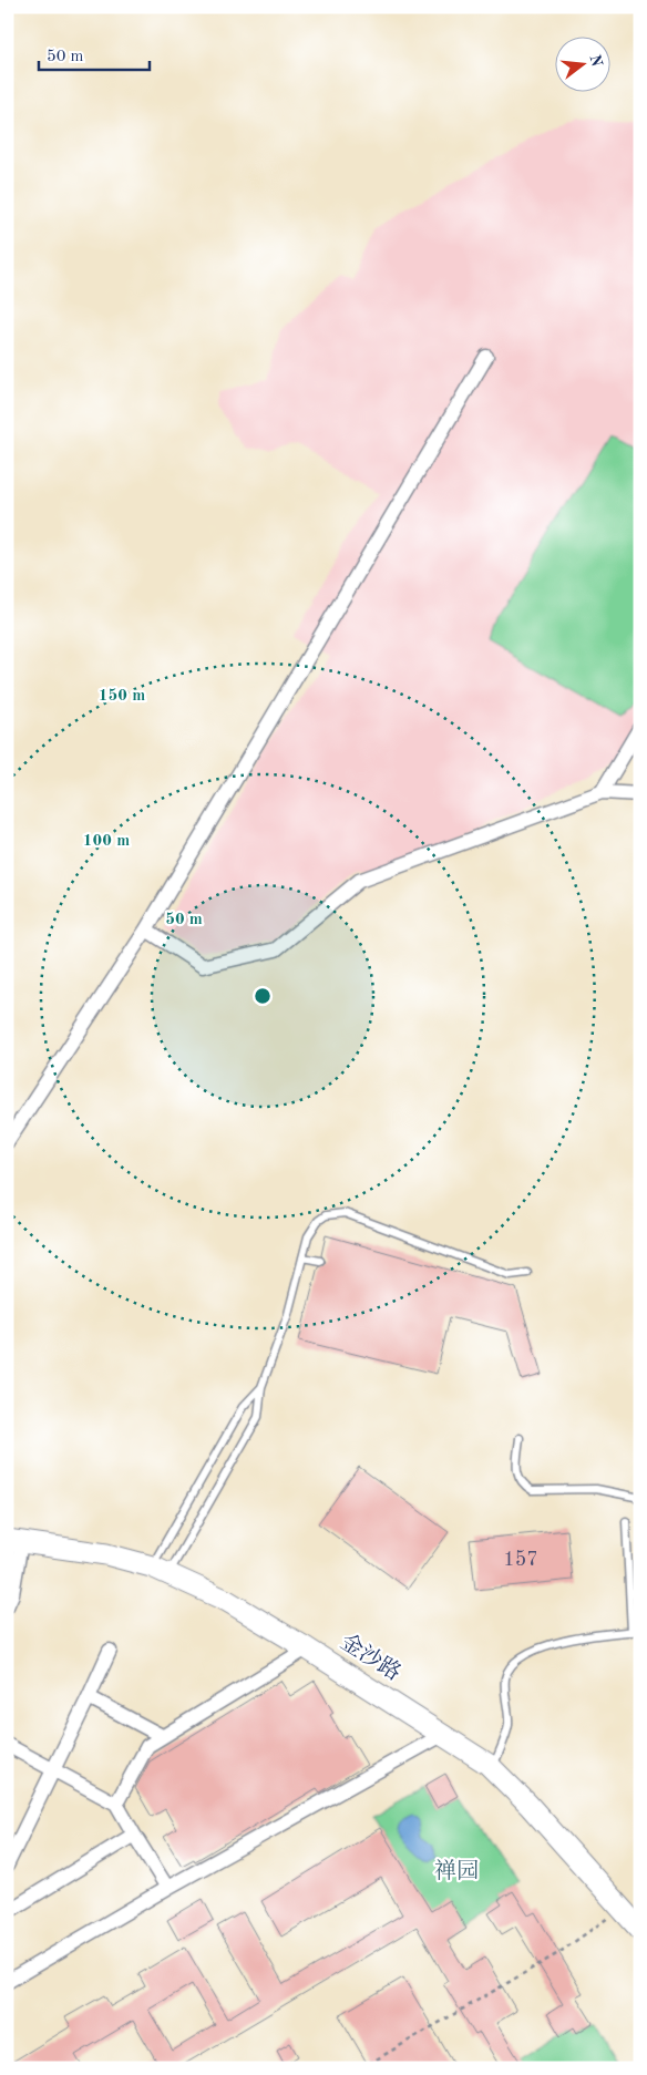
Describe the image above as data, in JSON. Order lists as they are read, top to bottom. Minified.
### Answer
{"streets":{"main road":["金沙路"]},"parks":["禅园"],"house_numbers":["157"],"scale_bar":"50 m","north":"right","rings":["150 m","100 m","50 m"]}
